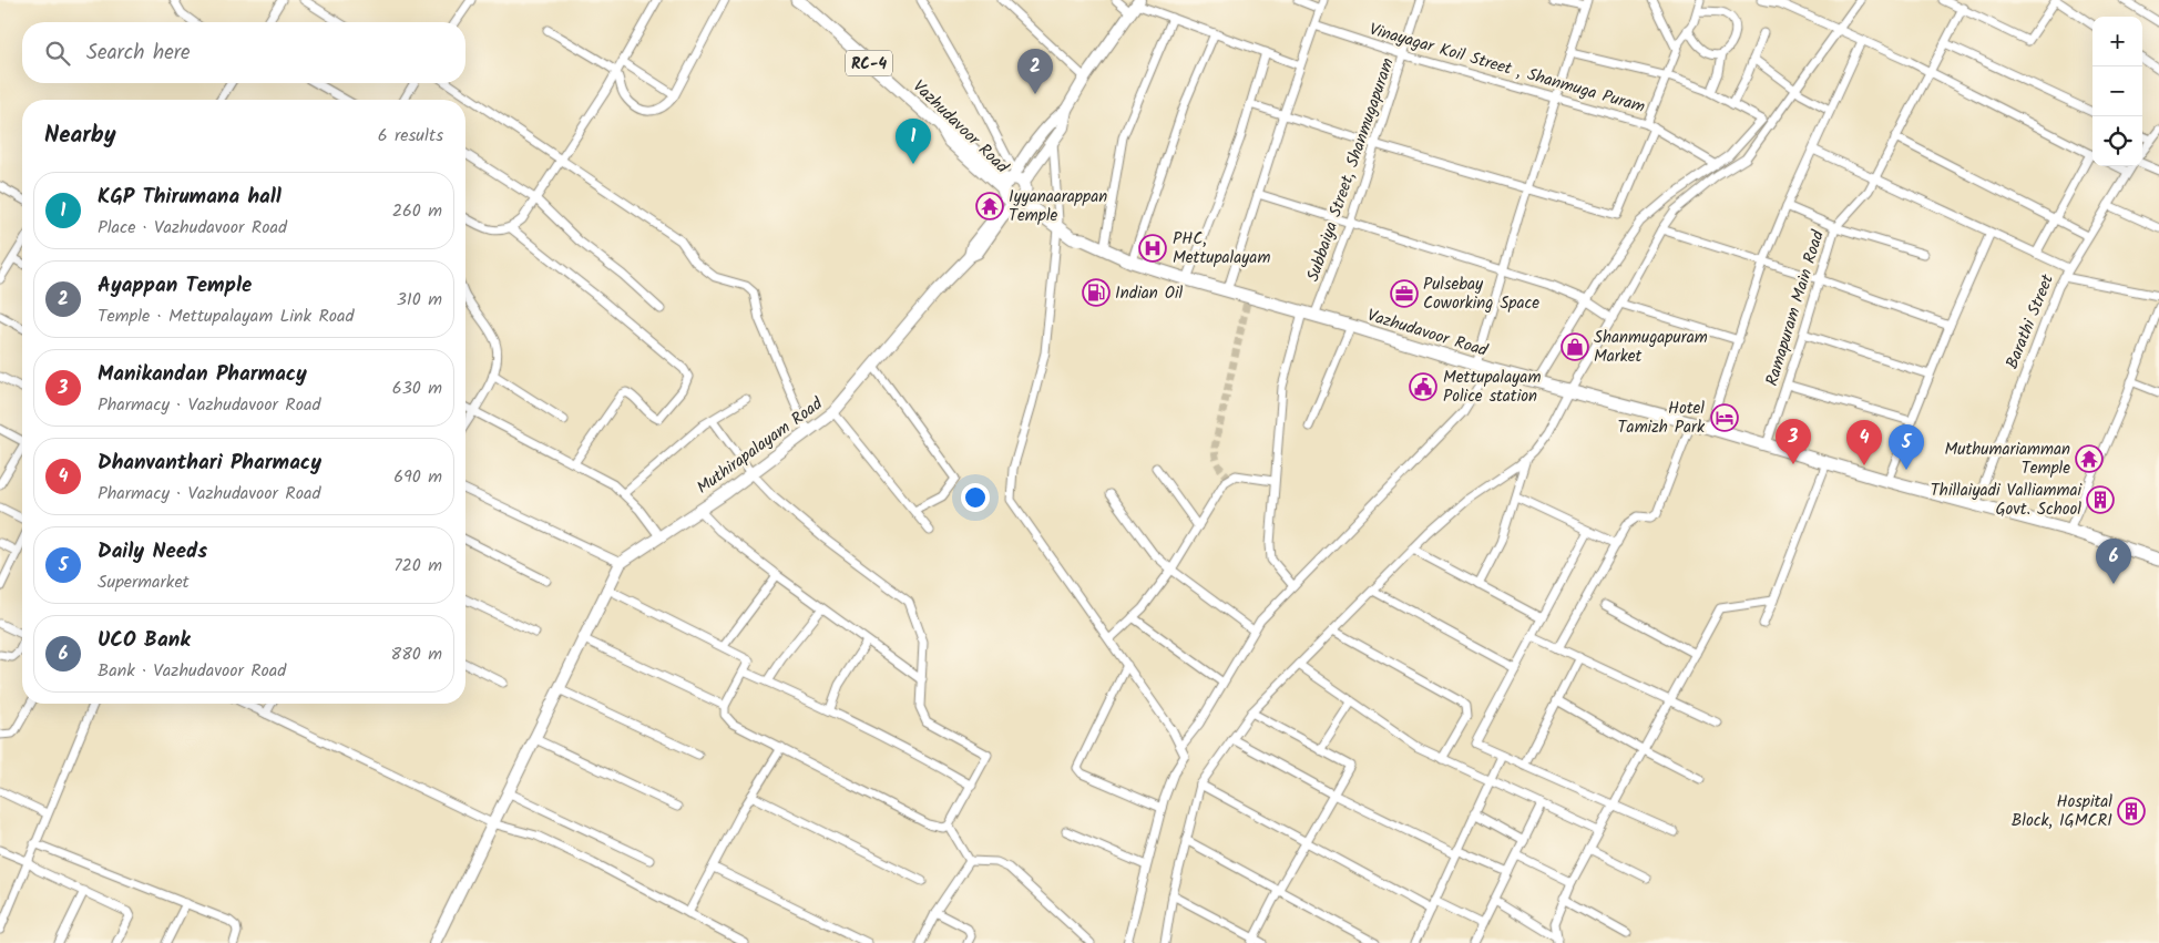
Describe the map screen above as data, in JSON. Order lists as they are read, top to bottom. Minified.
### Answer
{"streets":{"main road":["RC-4","Vazhudavoor Road"],"street":["Vinayagar Koil Street , Shanmuga Puram","Subbaiya Street, Shanmugapuram","Ramapuram Main Road","Barathi Street","Muthirapalayam Road"]},"crossings":[["Vinayagar Koil Street , Shanmuga Puram","Subbaiya Street, Shanmugapuram"],["Vazhudavoor Road","Subbaiya Street, Shanmugapuram"],["Vazhudavoor Road","Ramapuram Main Road"],["Vazhudavoor Road","Barathi Street"],["Vazhudavoor Road","Muthirapalayam Road"]],"places":{"temple":["Iyyanaarappan Temple","Muthumariamman Temple"],"hospital":["PHC, Mettupalayam"],"fuel station":["Indian Oil"],"office":["Pulsebay Coworking Space"],"shop":["Shanmugapuram Market"],"public building":["Mettupalayam Police station"],"hotel":["Hotel Tamizh Park"],"building":["Thillaiyadi Valliammai Govt. School","Hospital Block, IGMCRI"]},"page":{"map_buttons":["+","−"],"search":"Search here","pins":["2","1","3","4","5","6"],"heading":["Nearby","6 results"],"list":[{"mark":"1","name":"KGP Thirumana hall","note":"Place · Vazhudavoor Road","value":"260 m"},{"mark":"2","name":"Ayappan Temple","note":"Temple · Mettupalayam Link Road","value":"310 m"},{"mark":"3","name":"Manikandan Pharmacy","note":"Pharmacy · Vazhudavoor Road","value":"630 m"},{"mark":"4","name":"Dhanvanthari Pharmacy","note":"Pharmacy · Vazhudavoor Road","value":"690 m"},{"mark":"5","name":"Daily Needs","note":"Supermarket","value":"720 m"},{"mark":"6","name":"UCO Bank","note":"Bank · Vazhudavoor Road","value":"880 m"}]}}
